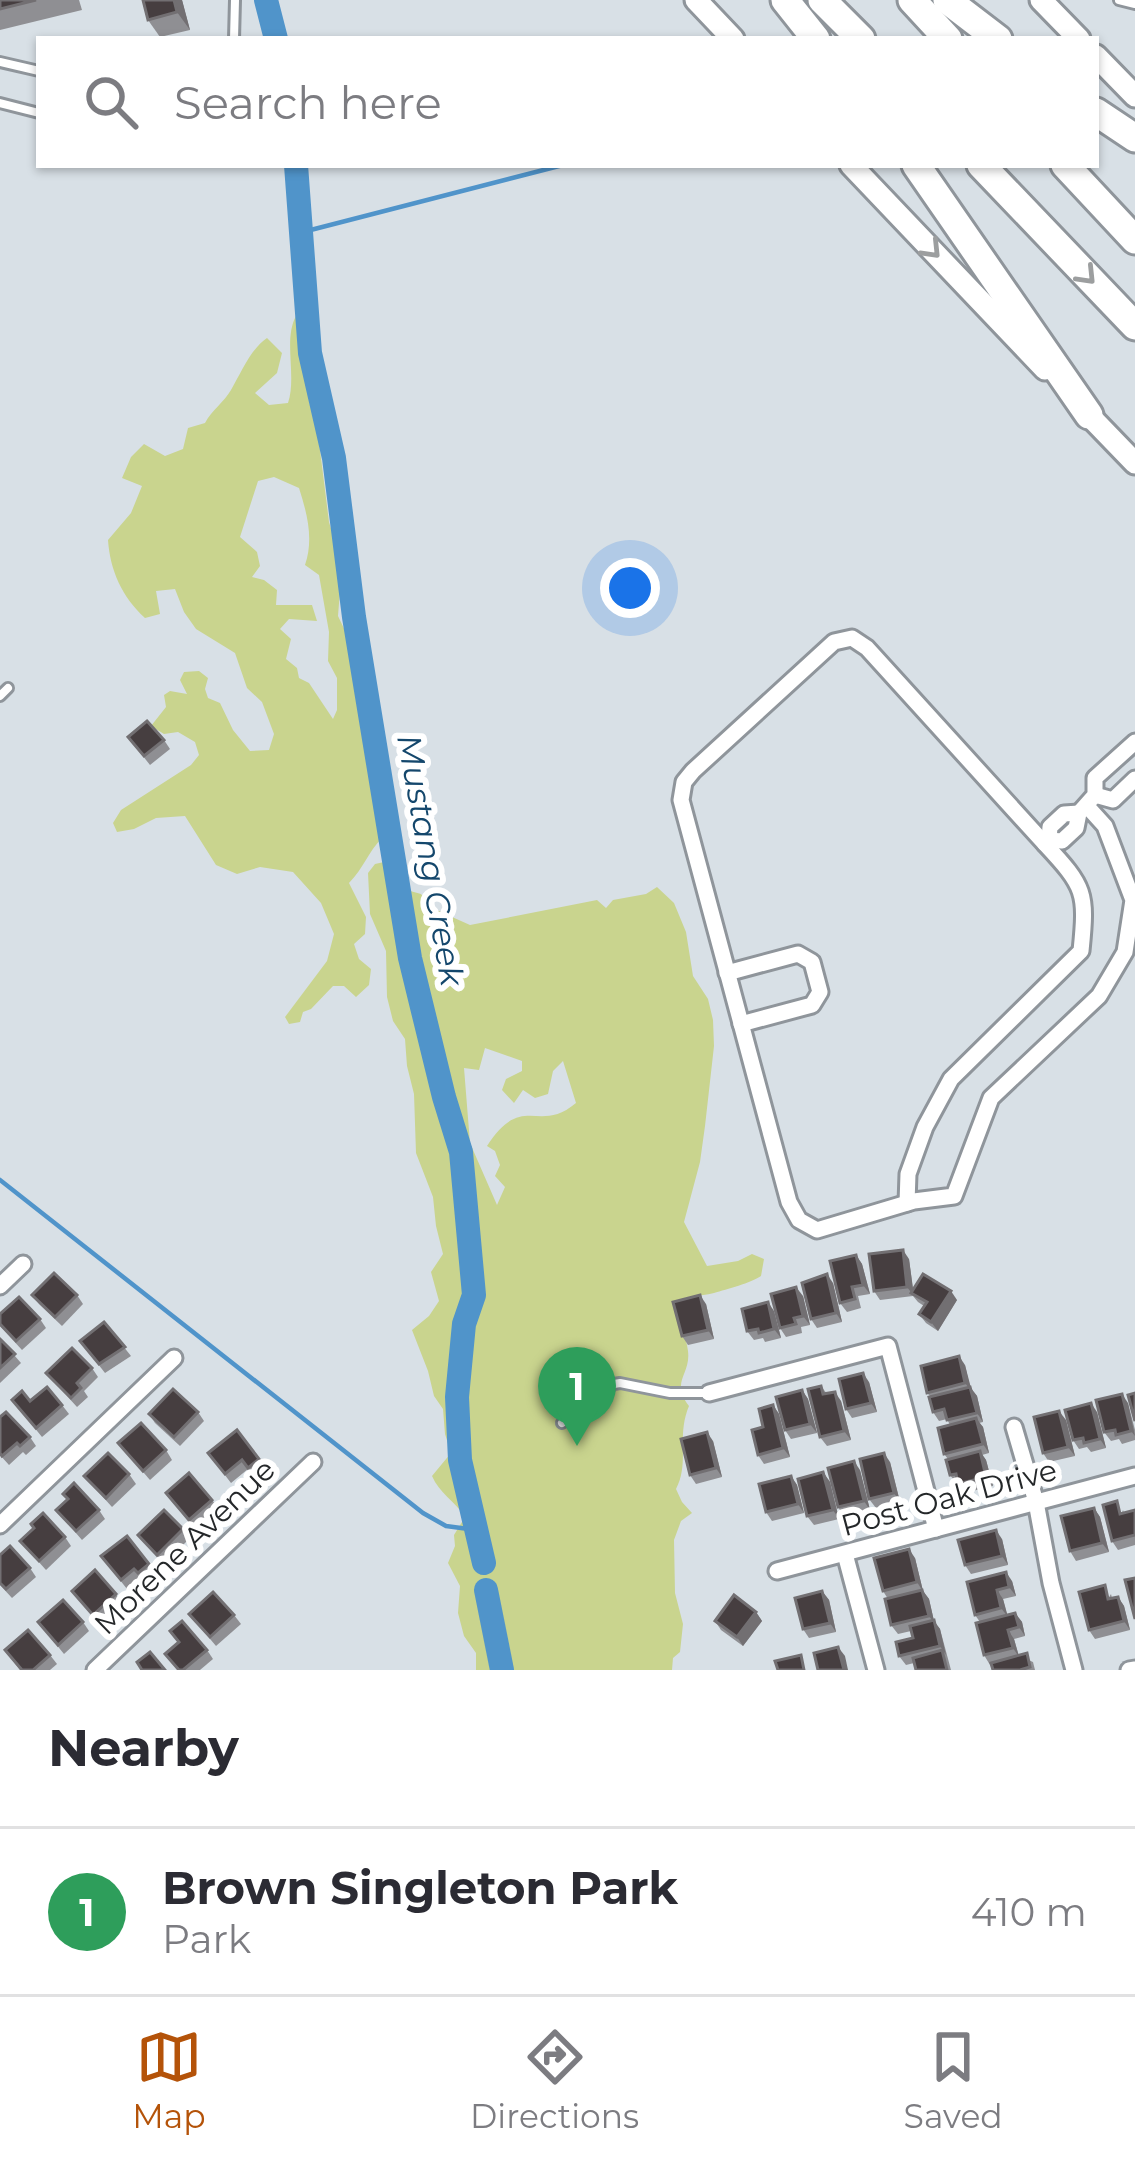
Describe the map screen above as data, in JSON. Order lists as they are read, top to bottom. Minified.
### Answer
{"streets":{"street":["Post Oak Drive","Morene Avenue"]},"water":["Mustang Creek"],"page":{"search":"Search here","pins":"1","heading":"Nearby","list":[{"mark":"1","name":"Brown Singleton Park","note":"Park","value":"410 m"}],"nav":["Map","Directions","Saved"]}}
